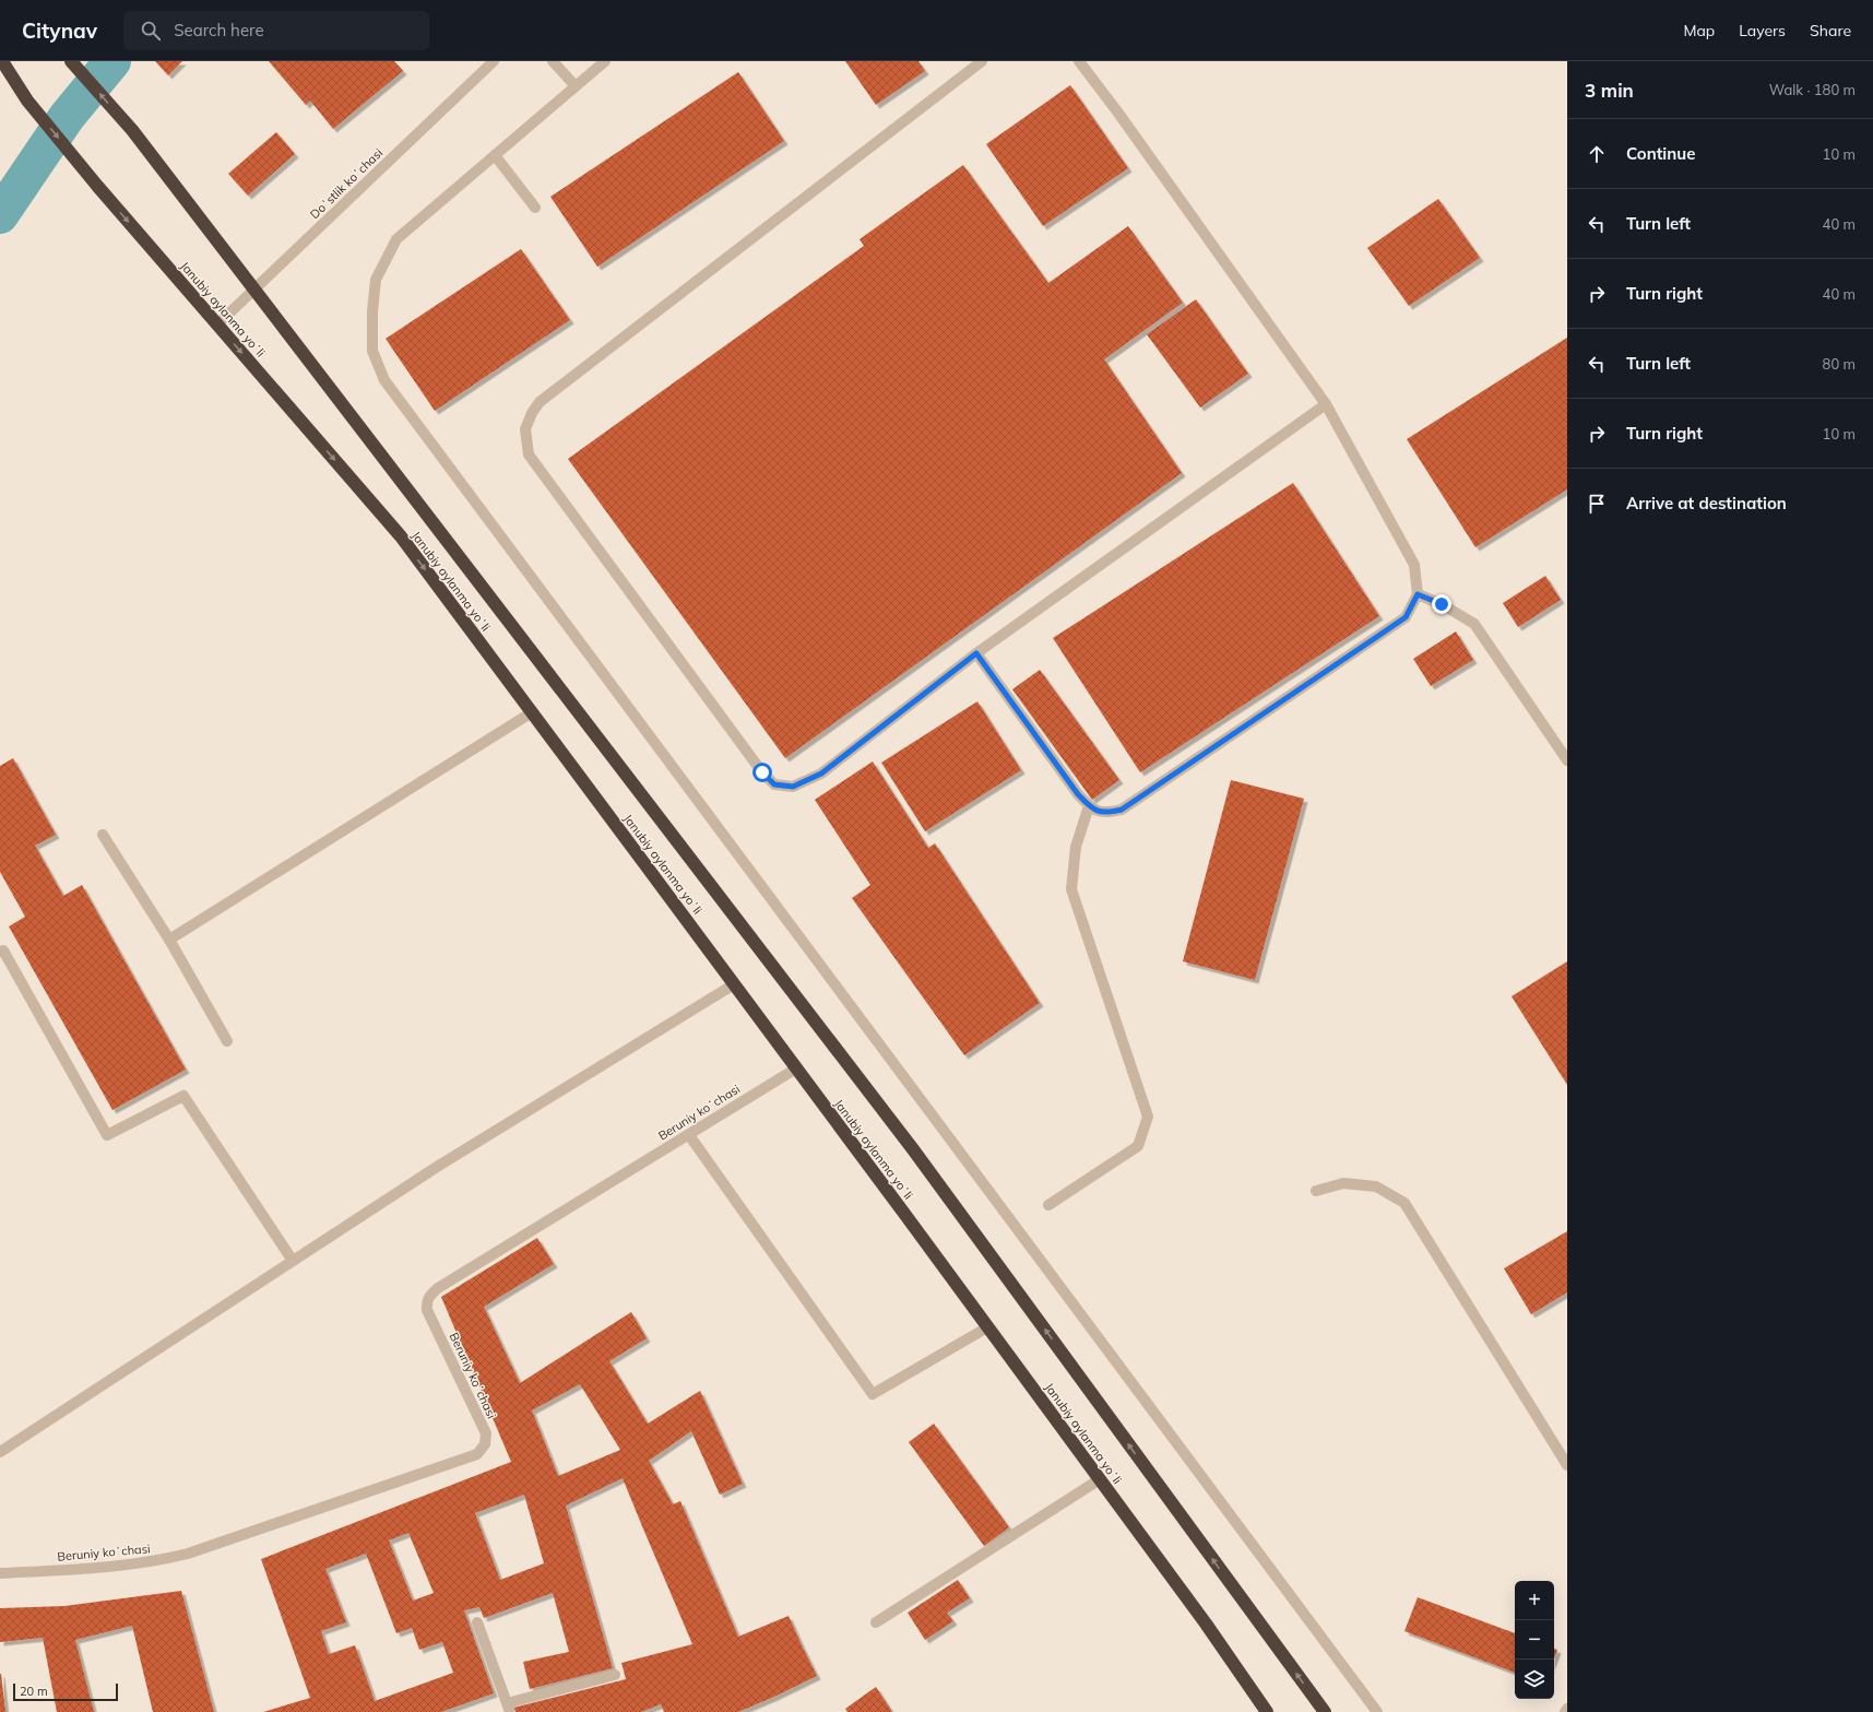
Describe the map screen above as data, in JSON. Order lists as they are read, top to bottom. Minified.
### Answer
{"streets":{"highway":["Janubiy aylanma yoʻli"],"street":["Doʻstlik koʻchasi","Beruniy koʻchasi"]},"crossings":[["Doʻstlik koʻchasi","Janubiy aylanma yoʻli"],["Janubiy aylanma yoʻli","Beruniy koʻchasi"]],"scale_bar":"20 m","page":{"header":"Citynav","search":"Search here","nav":["Map","Layers","Share"],"heading":["3 min","Walk · 180 m"],"list":[["Continue","10 m"],["Turn left","40 m"],["Turn right","40 m"],["Turn left","80 m"],["Turn right","10 m"],"Arrive at destination"],"map_buttons":["+","−"],"scale":"20 m"}}
